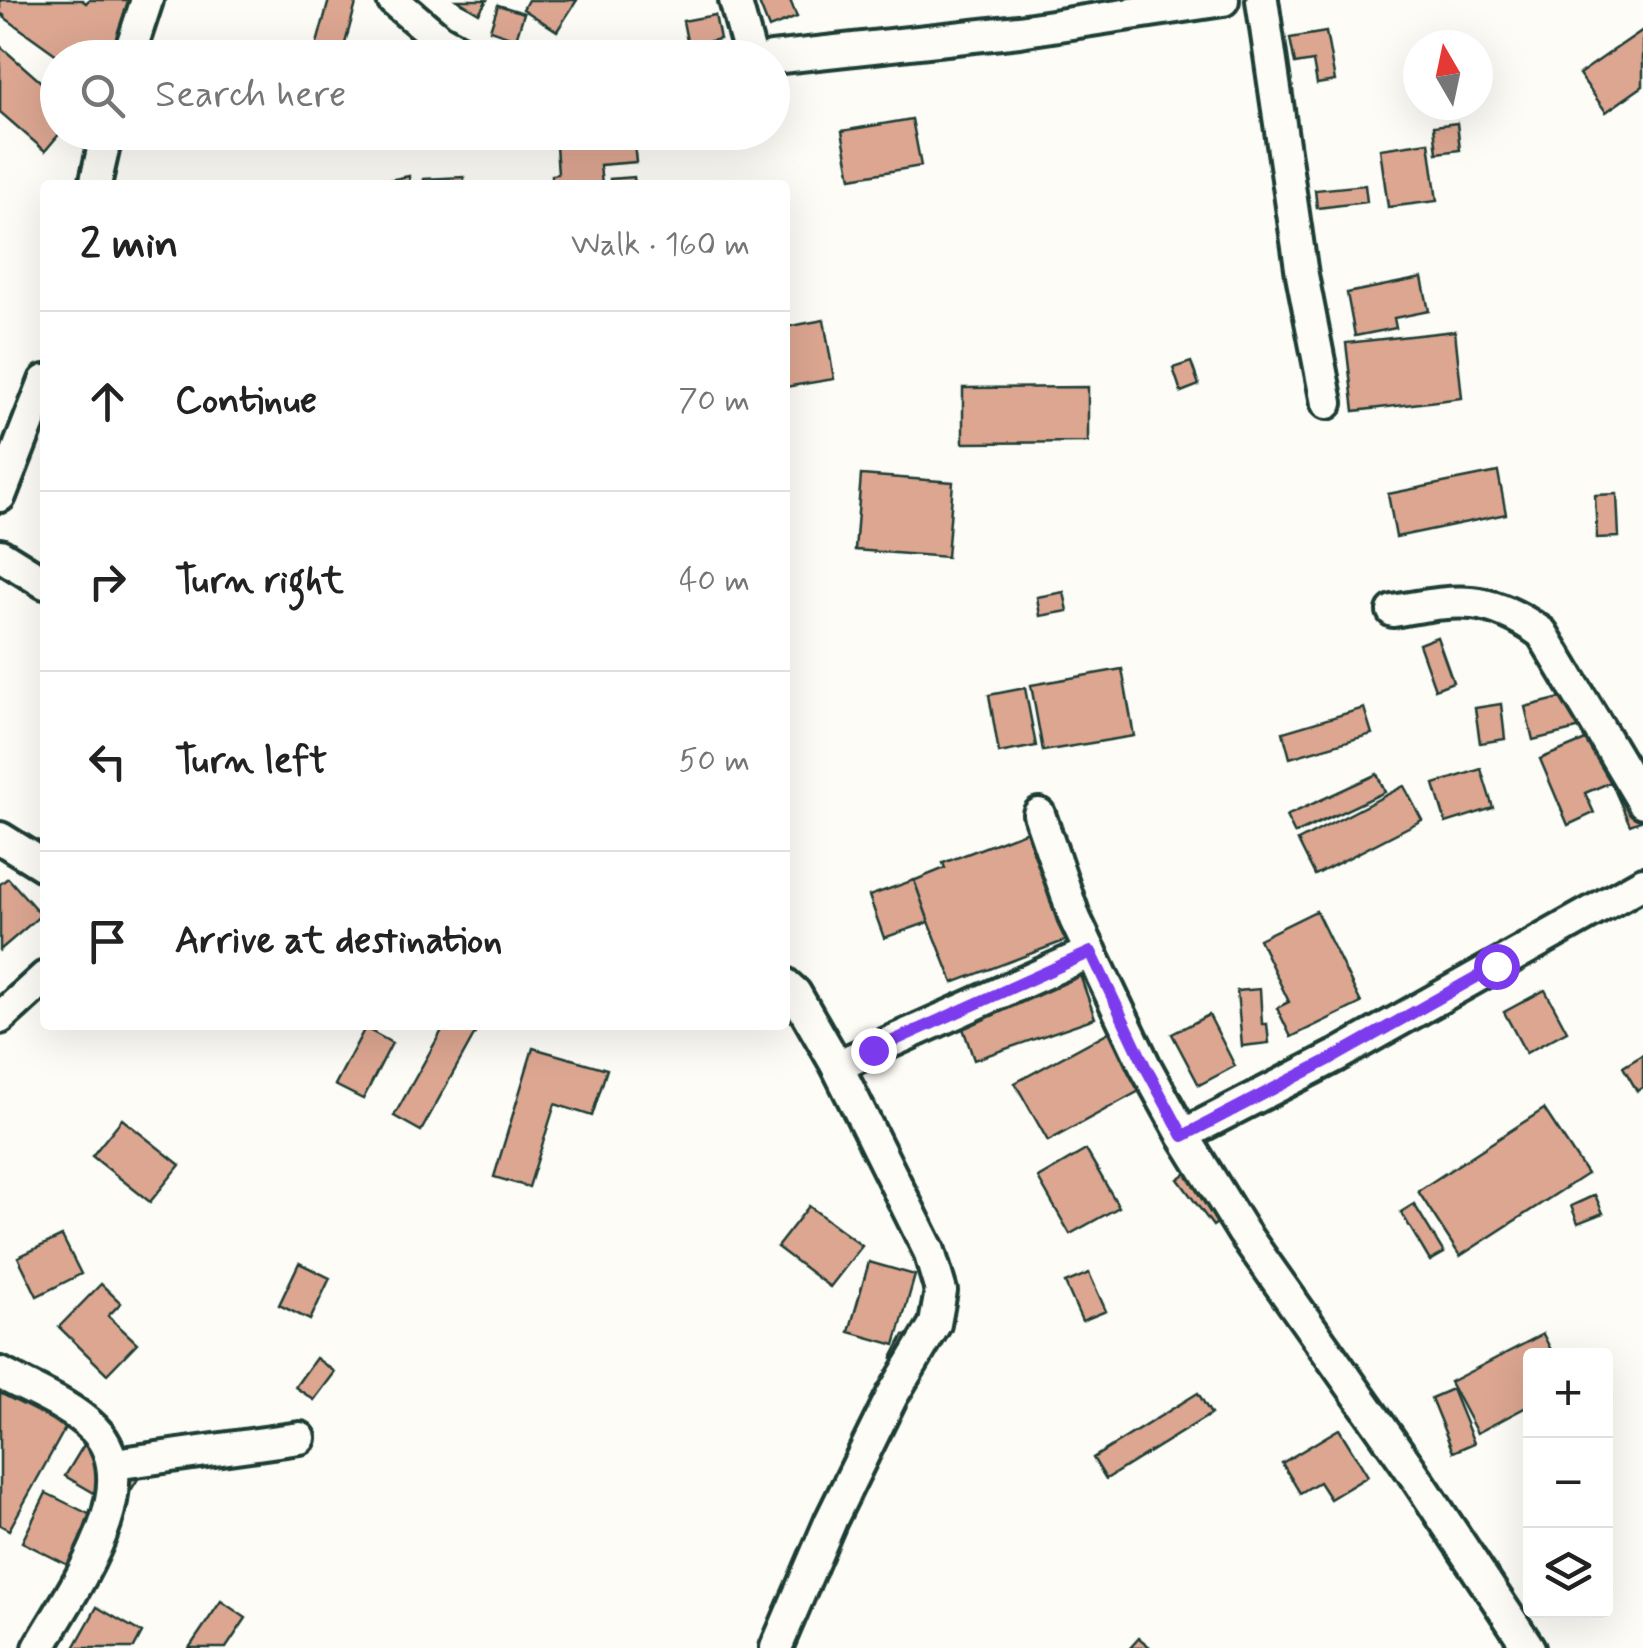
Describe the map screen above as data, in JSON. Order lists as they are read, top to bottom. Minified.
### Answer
{"north":"top","page":{"search":"Search here","heading":["2 min","Walk · 160 m"],"list":[["Continue","70 m"],["Turn right","40 m"],["Turn left","50 m"],"Arrive at destination"],"map_buttons":["+","−"]}}
